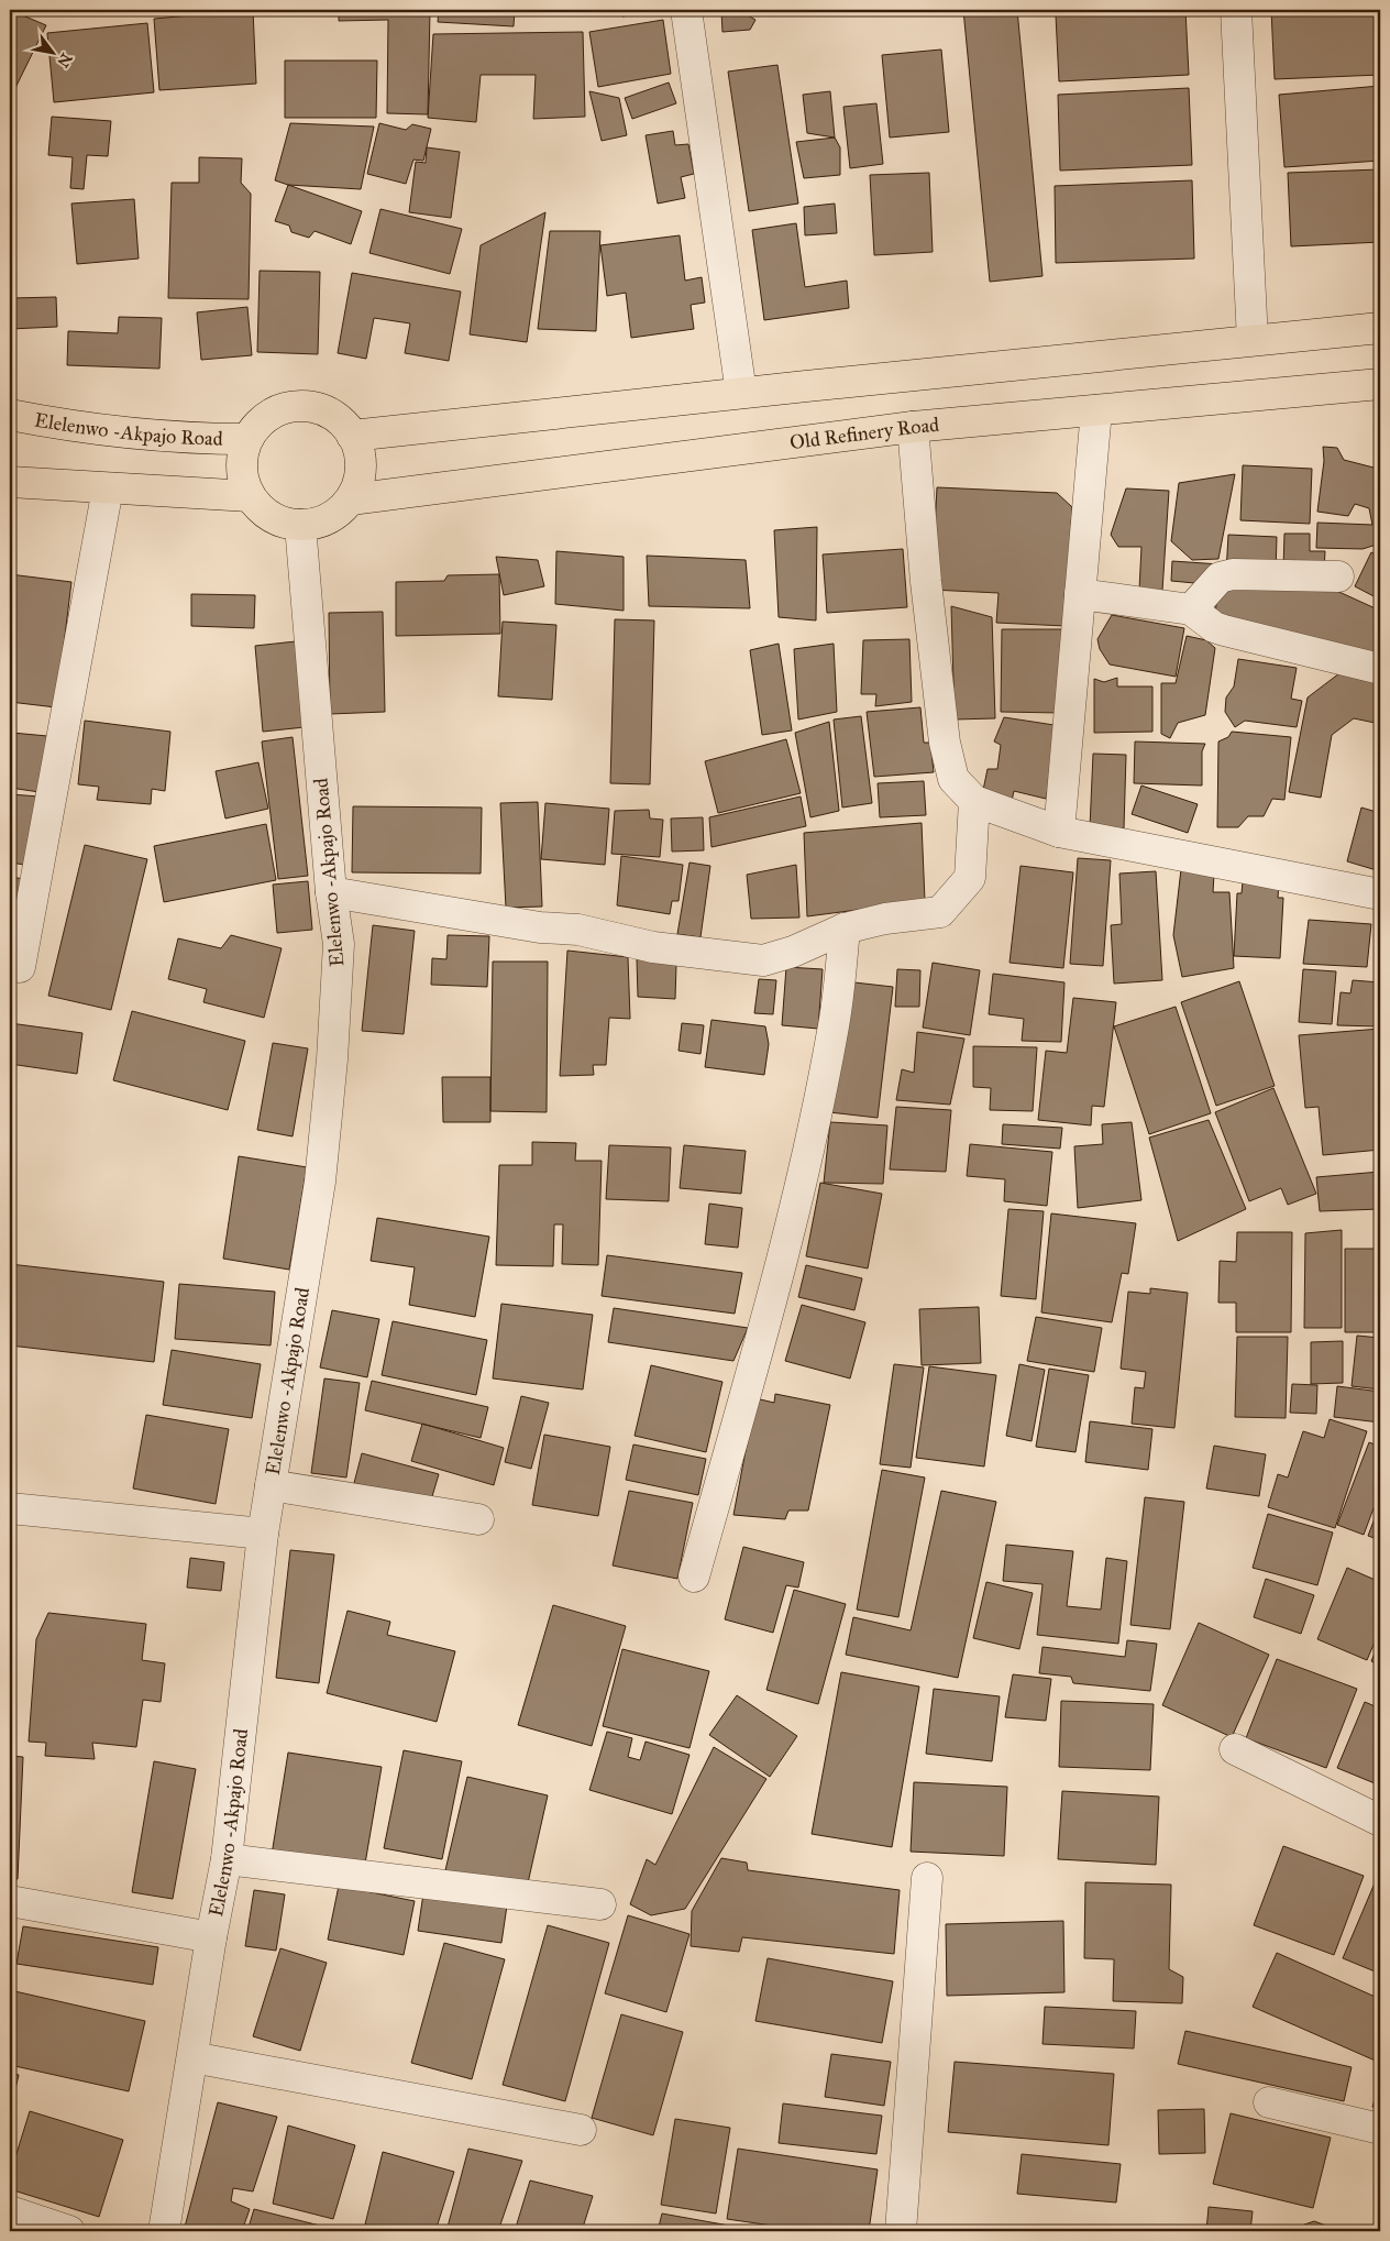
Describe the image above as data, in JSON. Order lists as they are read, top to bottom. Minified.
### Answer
{"streets":{"main road":["Elelenwo -Akpajo Road","Old Refinery Road"]},"crossings":[["Elelenwo -Akpajo Road","Old Refinery Road"]],"north":"bottom right"}
